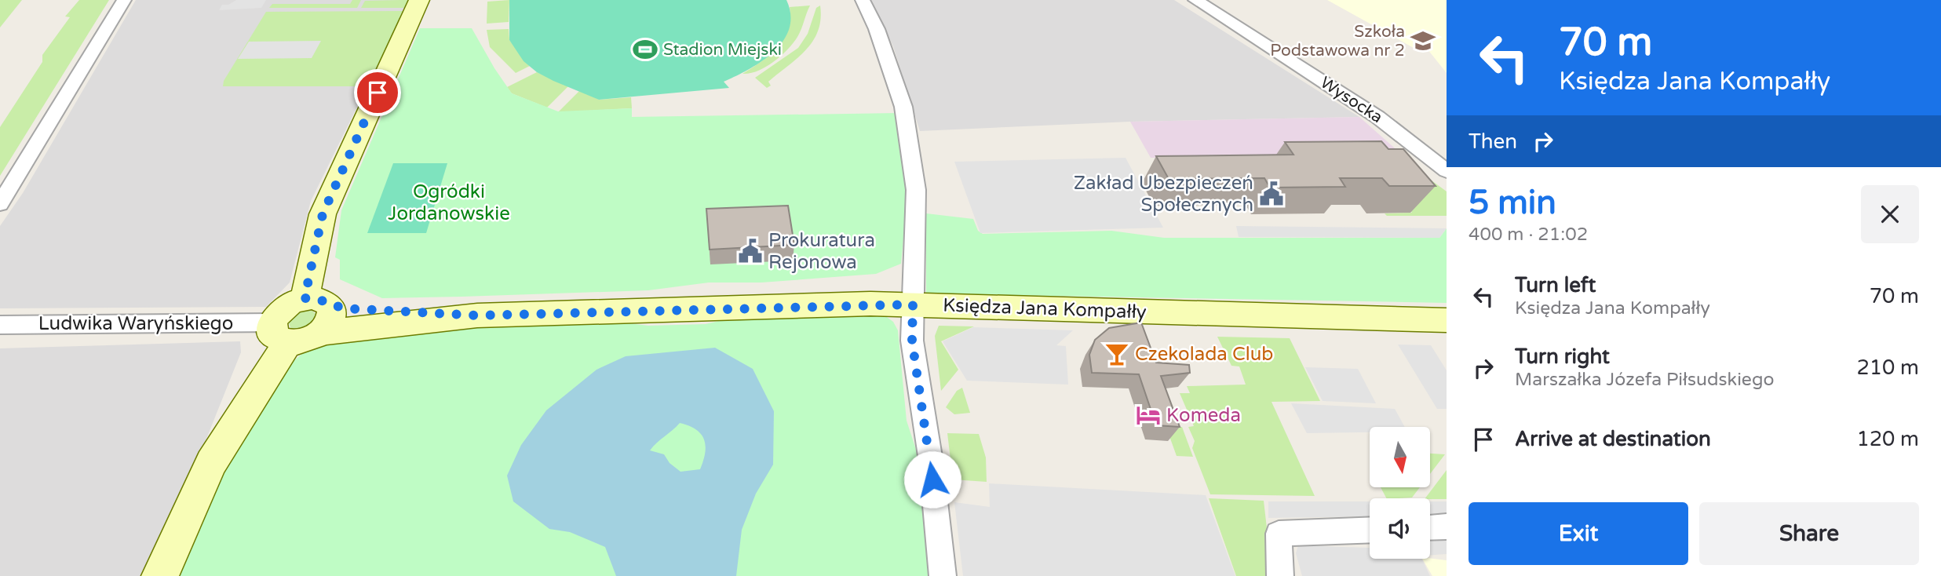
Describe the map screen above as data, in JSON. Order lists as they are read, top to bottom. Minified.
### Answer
{"streets":{"street":["Wysocka","Księdza Jana Kompałły","Ludwika Waryńskiego"]},"crossings":[["Księdza Jana Kompałły","Ludwika Waryńskiego"]],"parks":["Ogródki Jordanowskie"],"places":{"school or university":["Szkoła Podstawowa nr 2"],"sports":["Stadion Miejski"],"public building":["Zakład Ubezpieczeń Społecznych","Prokuratura Rejonowa"],"bar":["Czekolada Club"],"hotel":["Komeda"]},"north":"bottom","page":{"turn":["70 m","Księdza Jana Kompałły"],"then":"Then","heading":["5 min","400 m · 21:02"],"list":[{"name":"Turn left","note":"Księdza Jana Kompałły","value":"70 m"},{"name":"Turn right","note":"Marszałka Józefa Piłsudskiego","value":"210 m"},{"name":"Arrive at destination","value":"120 m"}],"buttons":["Exit","Share"]}}
